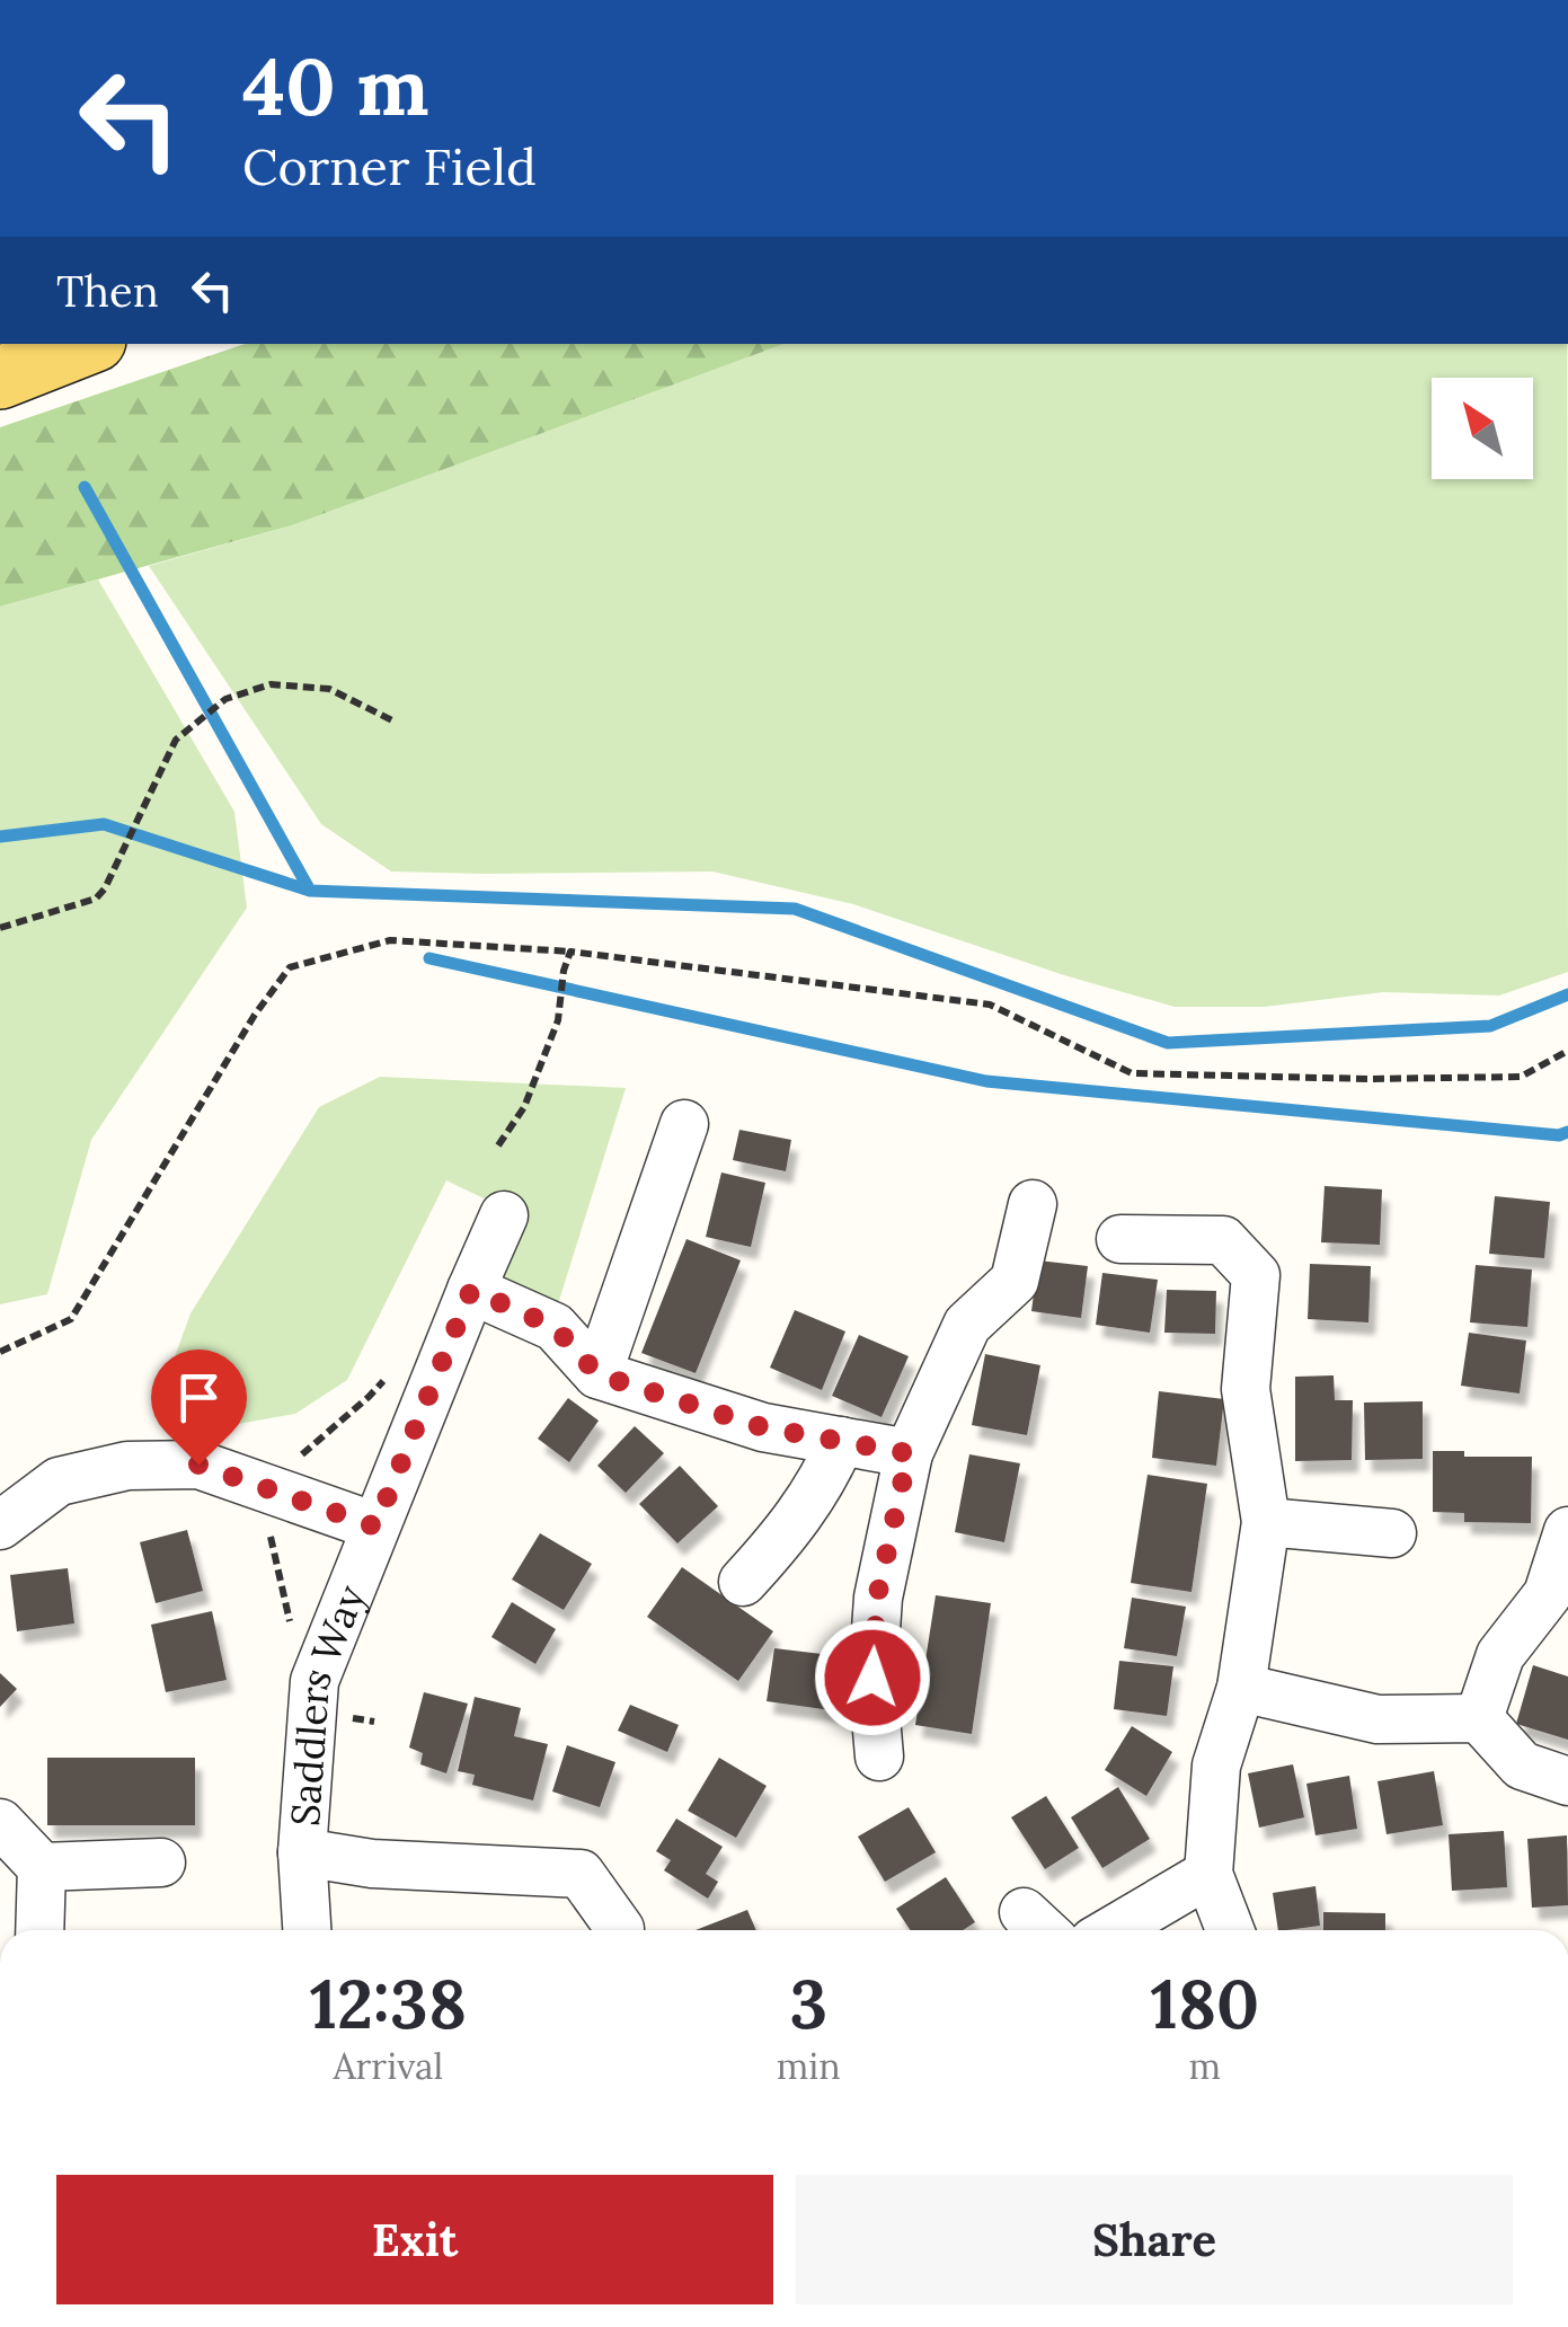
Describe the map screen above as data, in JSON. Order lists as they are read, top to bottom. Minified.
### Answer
{"streets":{"street":["Saddlers Way"]},"north":"top left","page":{"turn":["40 m","Corner Field"],"then":"Then","eta":["12:38","Arrival","3","min","180","m"],"buttons":["Exit","Share"]}}
